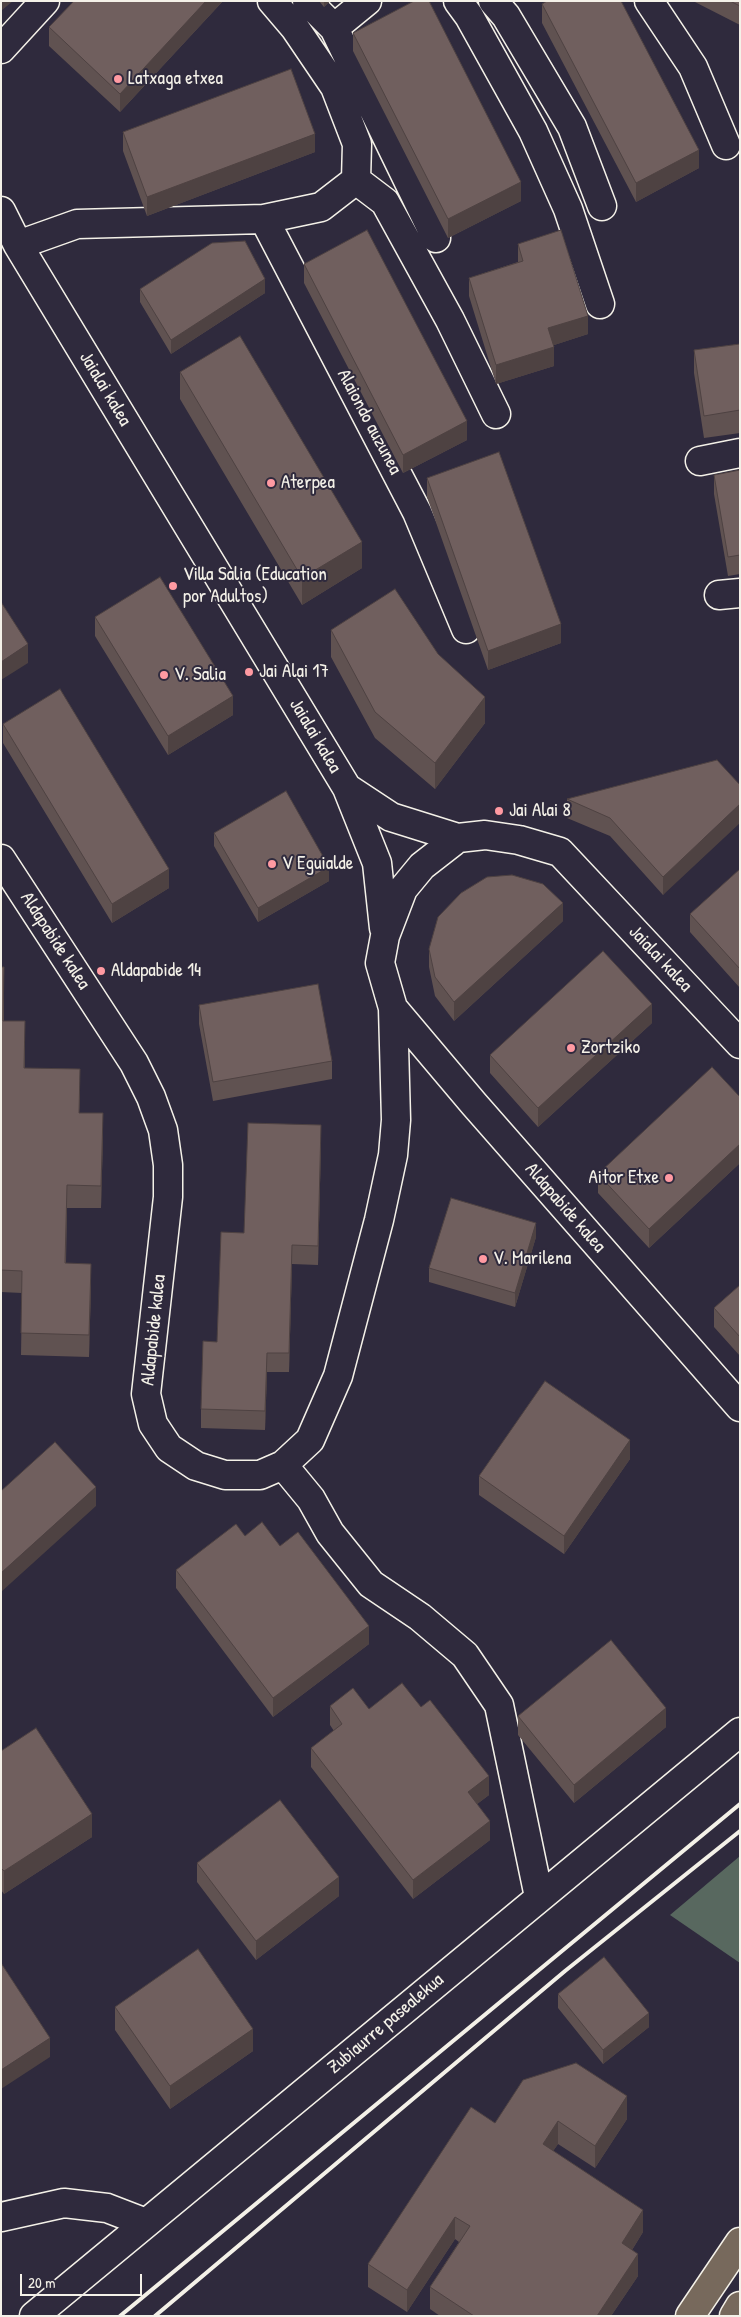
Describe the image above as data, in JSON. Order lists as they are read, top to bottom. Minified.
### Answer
{"streets":{"street":["Jaialai kalea","Alaiondo auzunea","Aldapabide kalea","Zubiaurre pasealekua"]},"places":["Latxaga etxea","Aterpea","Villa Salia (Education por Adultos)","Jai Alai 17","V. Salia","Jai Alai 8","V Eguialde","Aldapabide 14","Zortziko","Aitor Etxe","V. Marilena"],"scale_bar":"20 m"}
